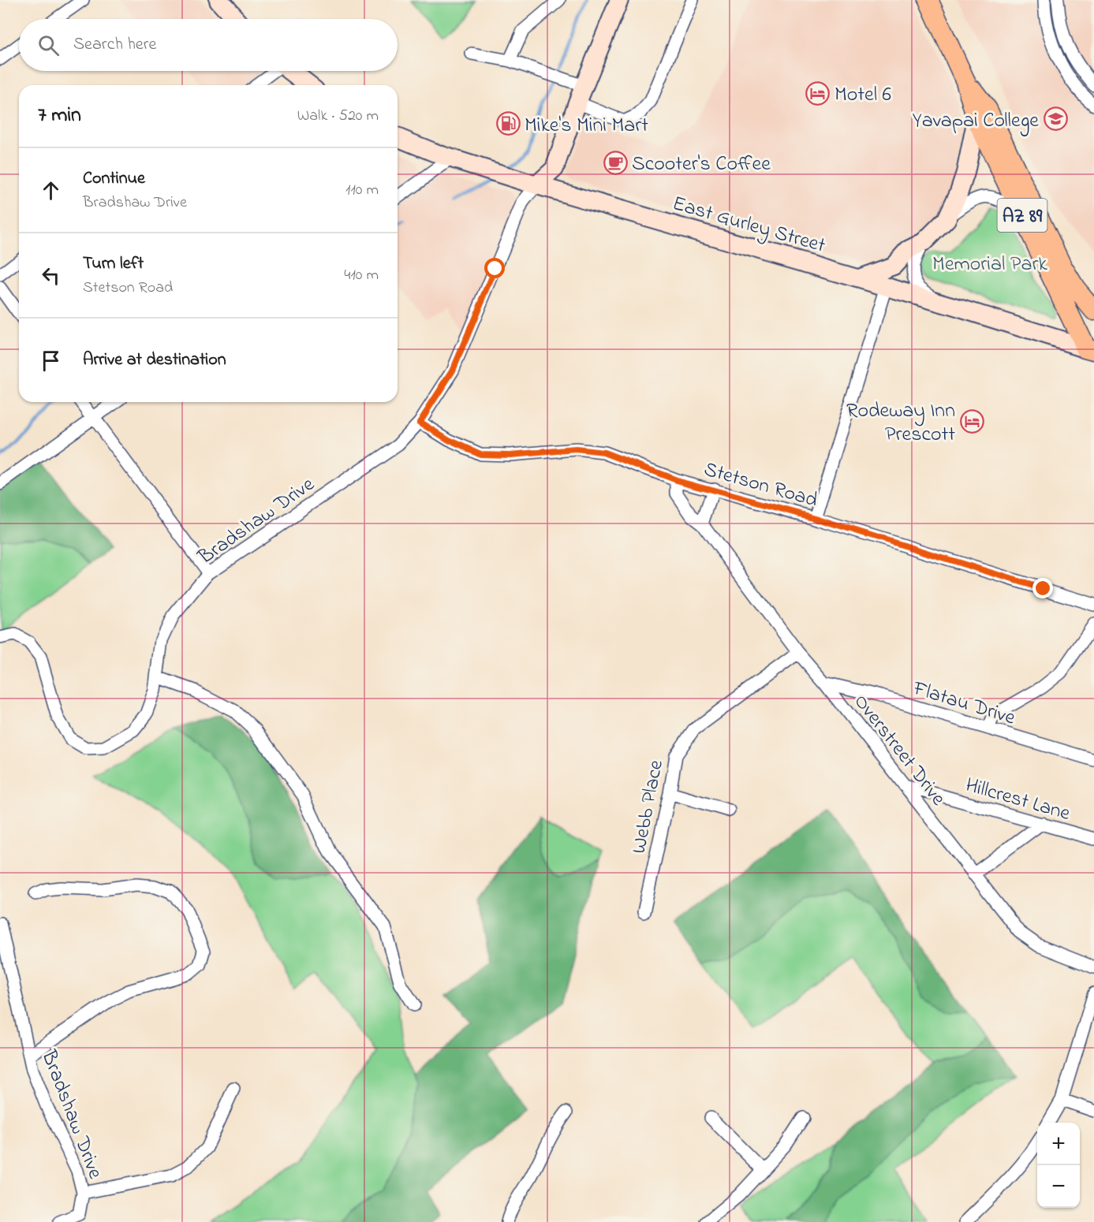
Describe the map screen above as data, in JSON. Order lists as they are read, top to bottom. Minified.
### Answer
{"streets":{"main road":["AZ 89","East Gurley Street"],"street":["Stetson Road","Bradshaw Drive","Flatau Drive","Overstreet Drive","Hillcrest Lane","Webb Place"]},"crossings":[["AZ 89","East Gurley Street"],["East Gurley Street","Bradshaw Drive"],["Stetson Road","Bradshaw Drive"],["Stetson Road","Overstreet Drive"],["Flatau Drive","Overstreet Drive"],["Overstreet Drive","Hillcrest Lane"],["Overstreet Drive","Webb Place"]],"parks":["Memorial Park"],"places":{"hotel":["Motel 6","Rodeway Inn Prescott"],"school or university":["Yavapai College"],"fuel station":["Mike's Mini Mart"],"cafe":["Scooter's Coffee"]},"page":{"search":"Search here","heading":["7 min","Walk · 520 m"],"list":[["Continue","Bradshaw Drive","110 m"],["Turn left","Stetson Road","410 m"],"Arrive at destination"],"map_buttons":["+","−"]}}
